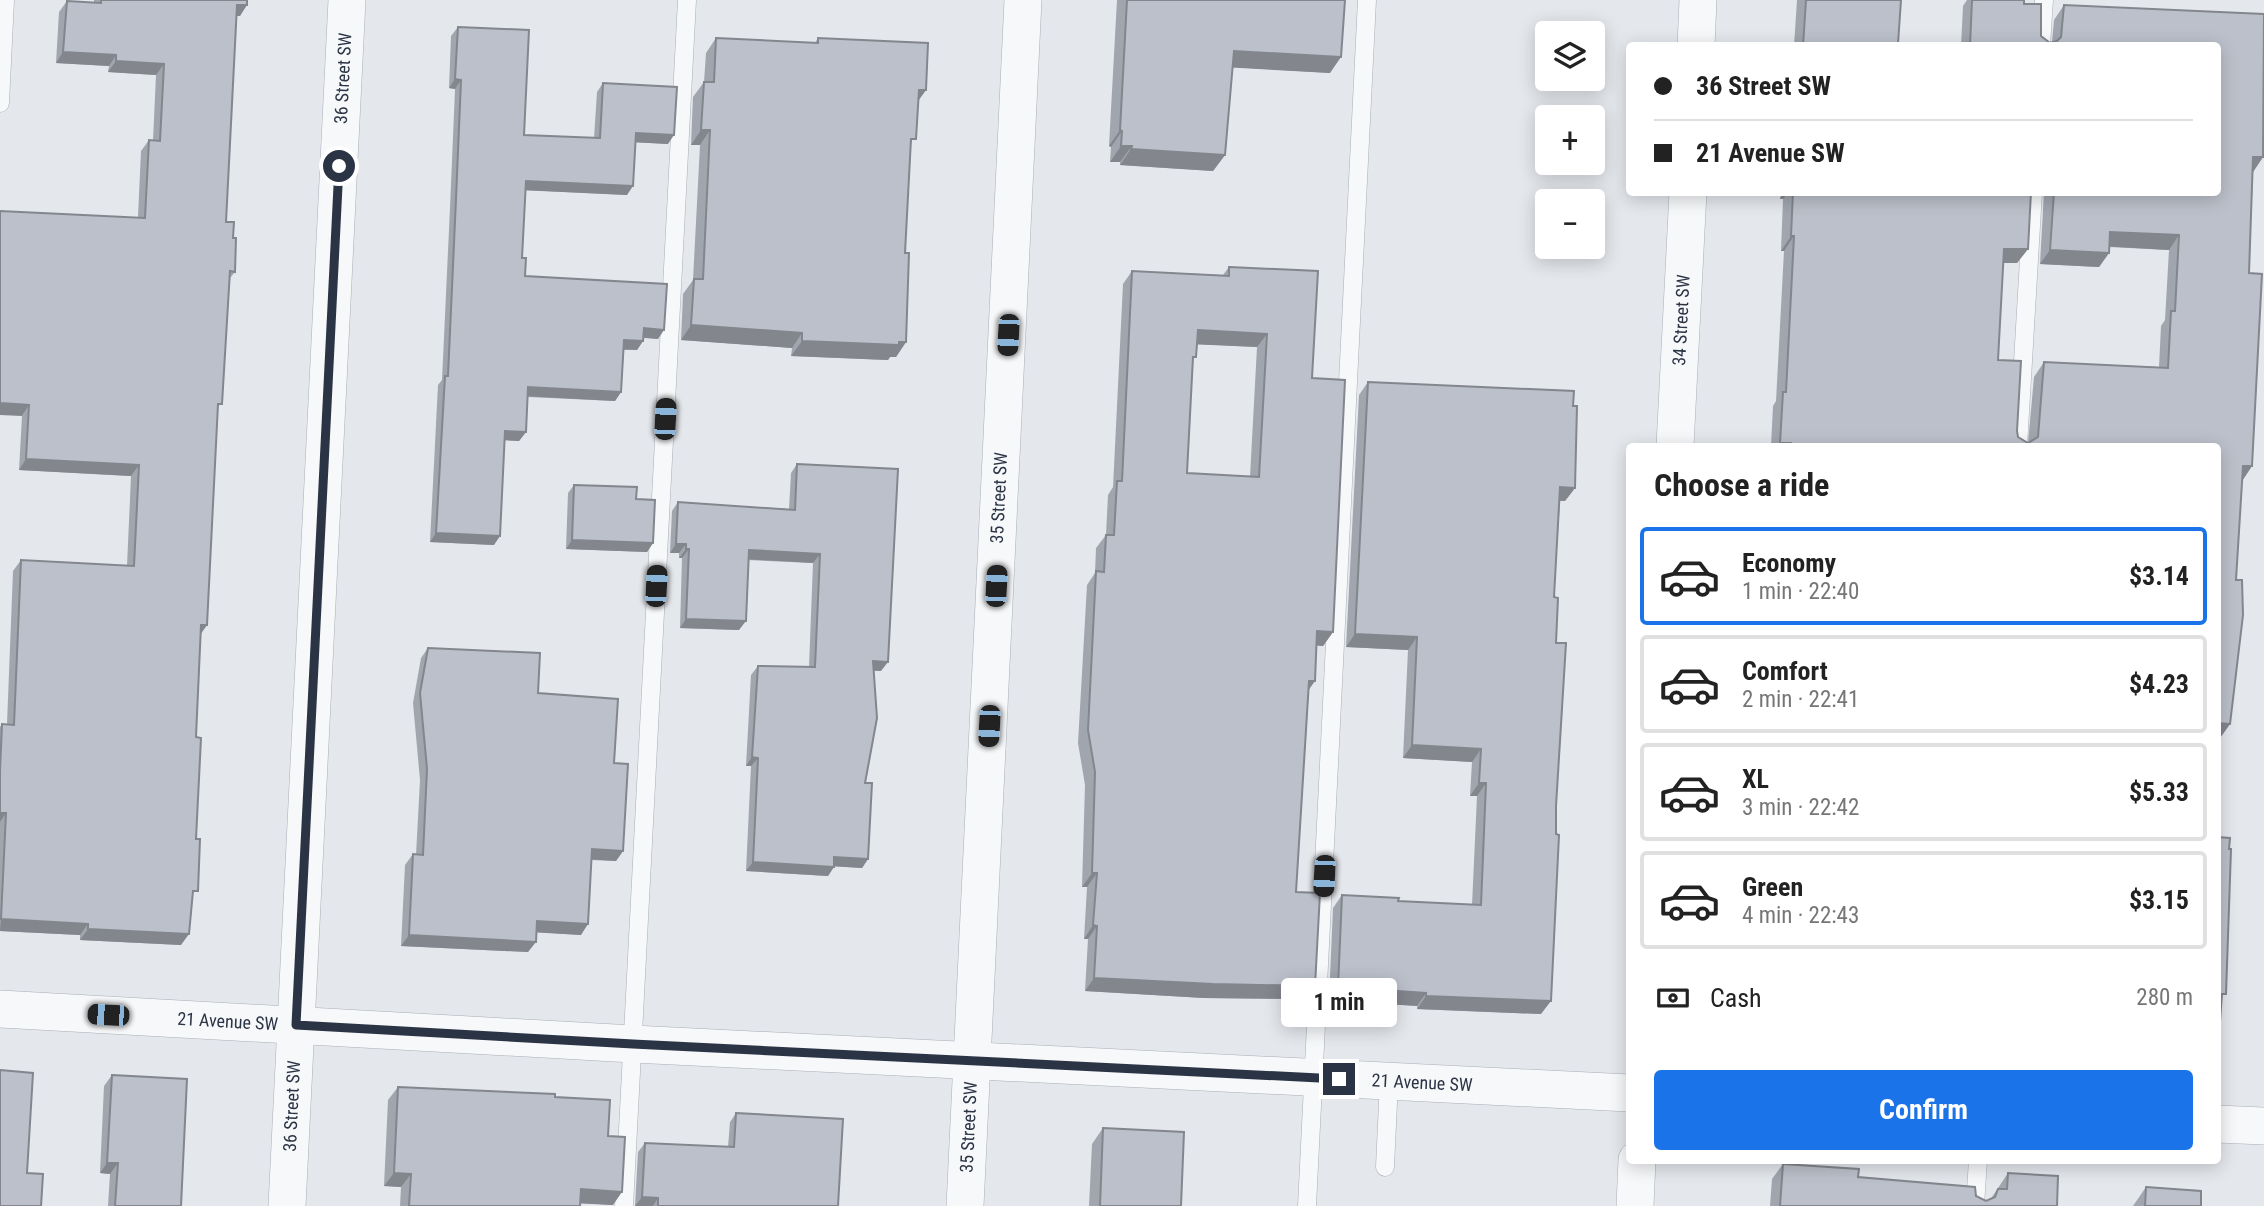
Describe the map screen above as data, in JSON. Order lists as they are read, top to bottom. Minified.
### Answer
{"streets":{"street":["36 Street SW","34 Street SW","35 Street SW","21 Avenue SW"]},"crossings":[["36 Street SW","21 Avenue SW"],["35 Street SW","21 Avenue SW"]],"page":{"map_buttons":["+","−"],"banner":["36 Street SW","21 Avenue SW"],"heading":"Choose a ride","list":[{"name":"Economy","note":"1 min · 22:40","value":"$3.14"},{"name":"Comfort","note":"2 min · 22:41","value":"$4.23"},{"name":"XL","note":"3 min · 22:42","value":"$5.33"},{"name":"Green","note":"4 min · 22:43","value":"$3.15"}],"pay":["Cash","280 m"],"bubble":"1 min","buttons":"Confirm"}}
